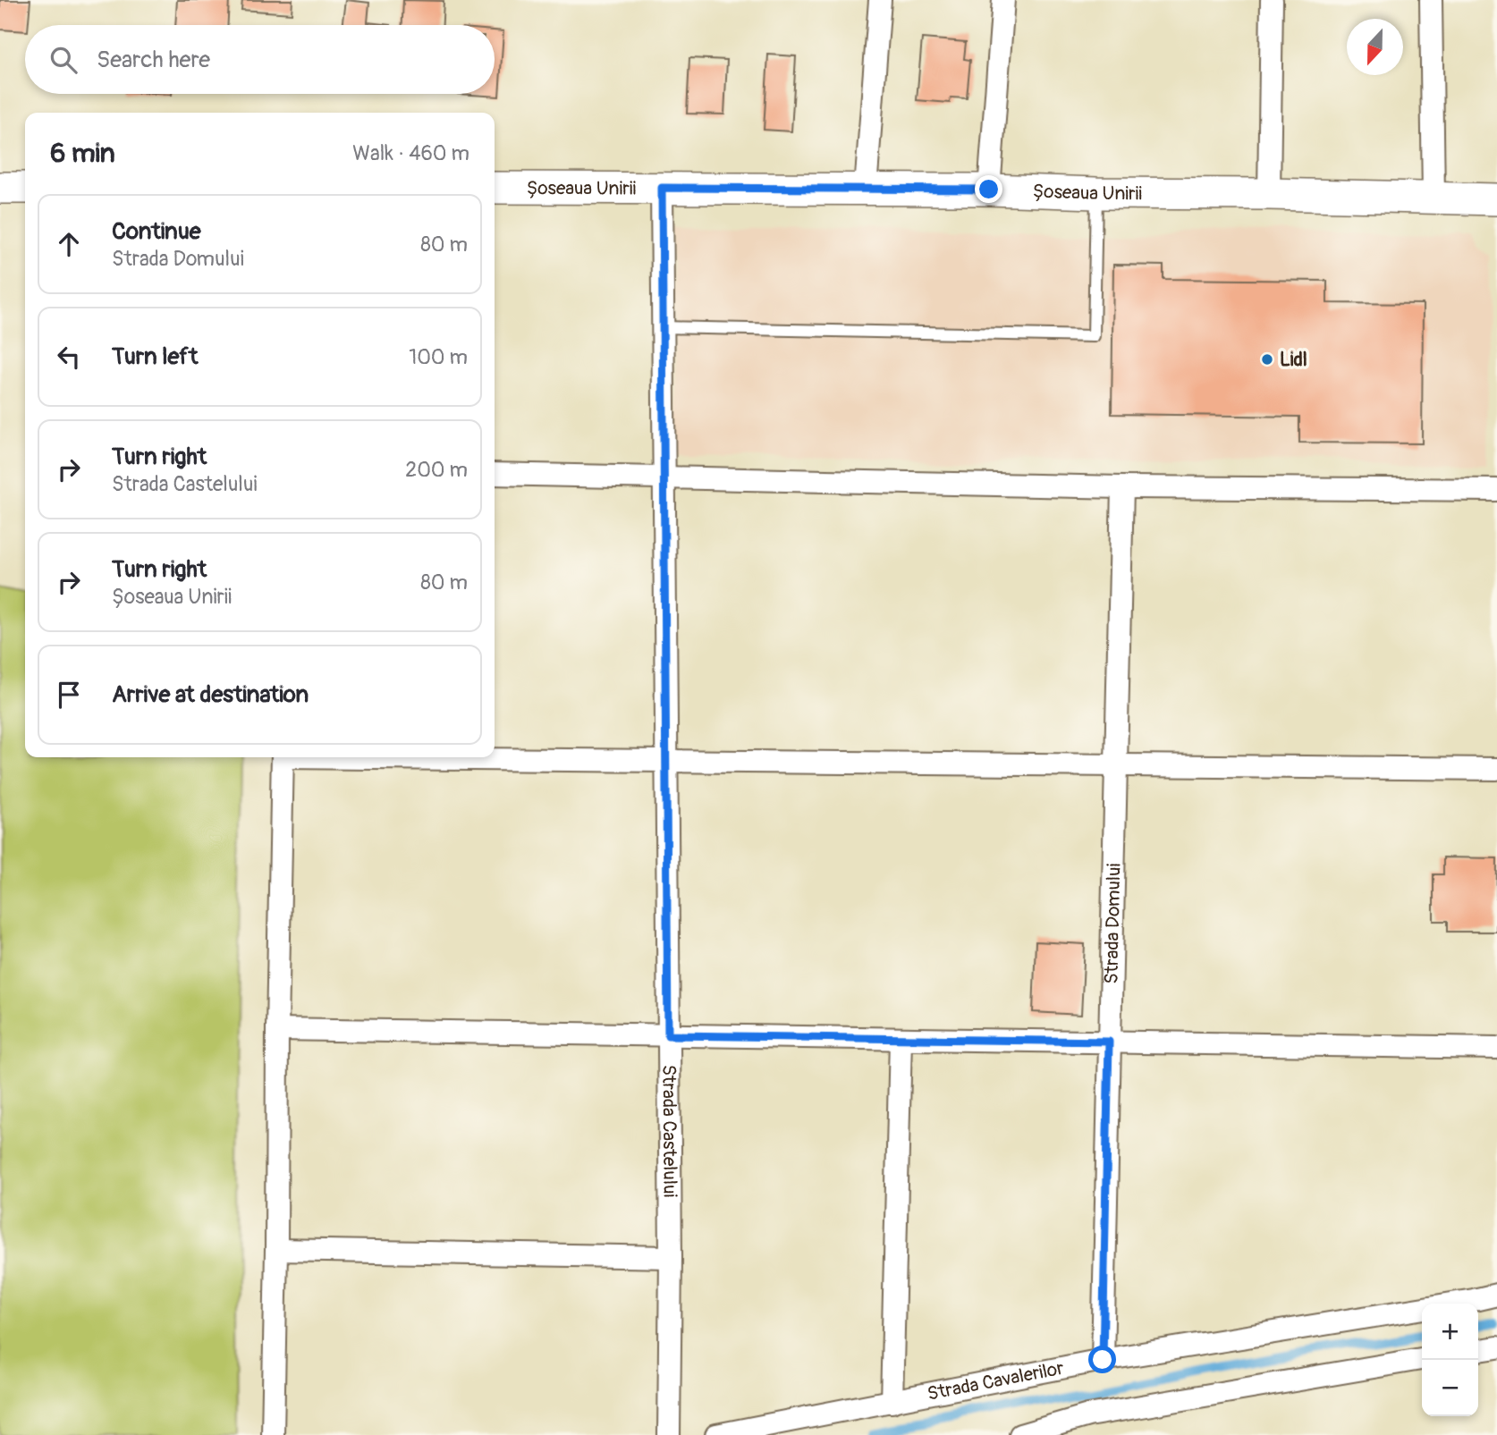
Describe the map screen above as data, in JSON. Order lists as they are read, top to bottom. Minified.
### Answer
{"streets":{"main road":["Șoseaua Unirii"],"street":["Strada Domului","Strada Castelului","Strada Cavalerilor"]},"crossings":[["Șoseaua Unirii","Strada Castelului"],["Strada Domului","Strada Cavalerilor"]],"places":["Lidl"],"north":"bottom","page":{"search":"Search here","heading":["6 min","Walk · 460 m"],"list":[["Continue","Strada Domului","80 m"],["Turn left","100 m"],["Turn right","Strada Castelului","200 m"],["Turn right","Șoseaua Unirii","80 m"],"Arrive at destination"],"map_buttons":["+","−"]}}
